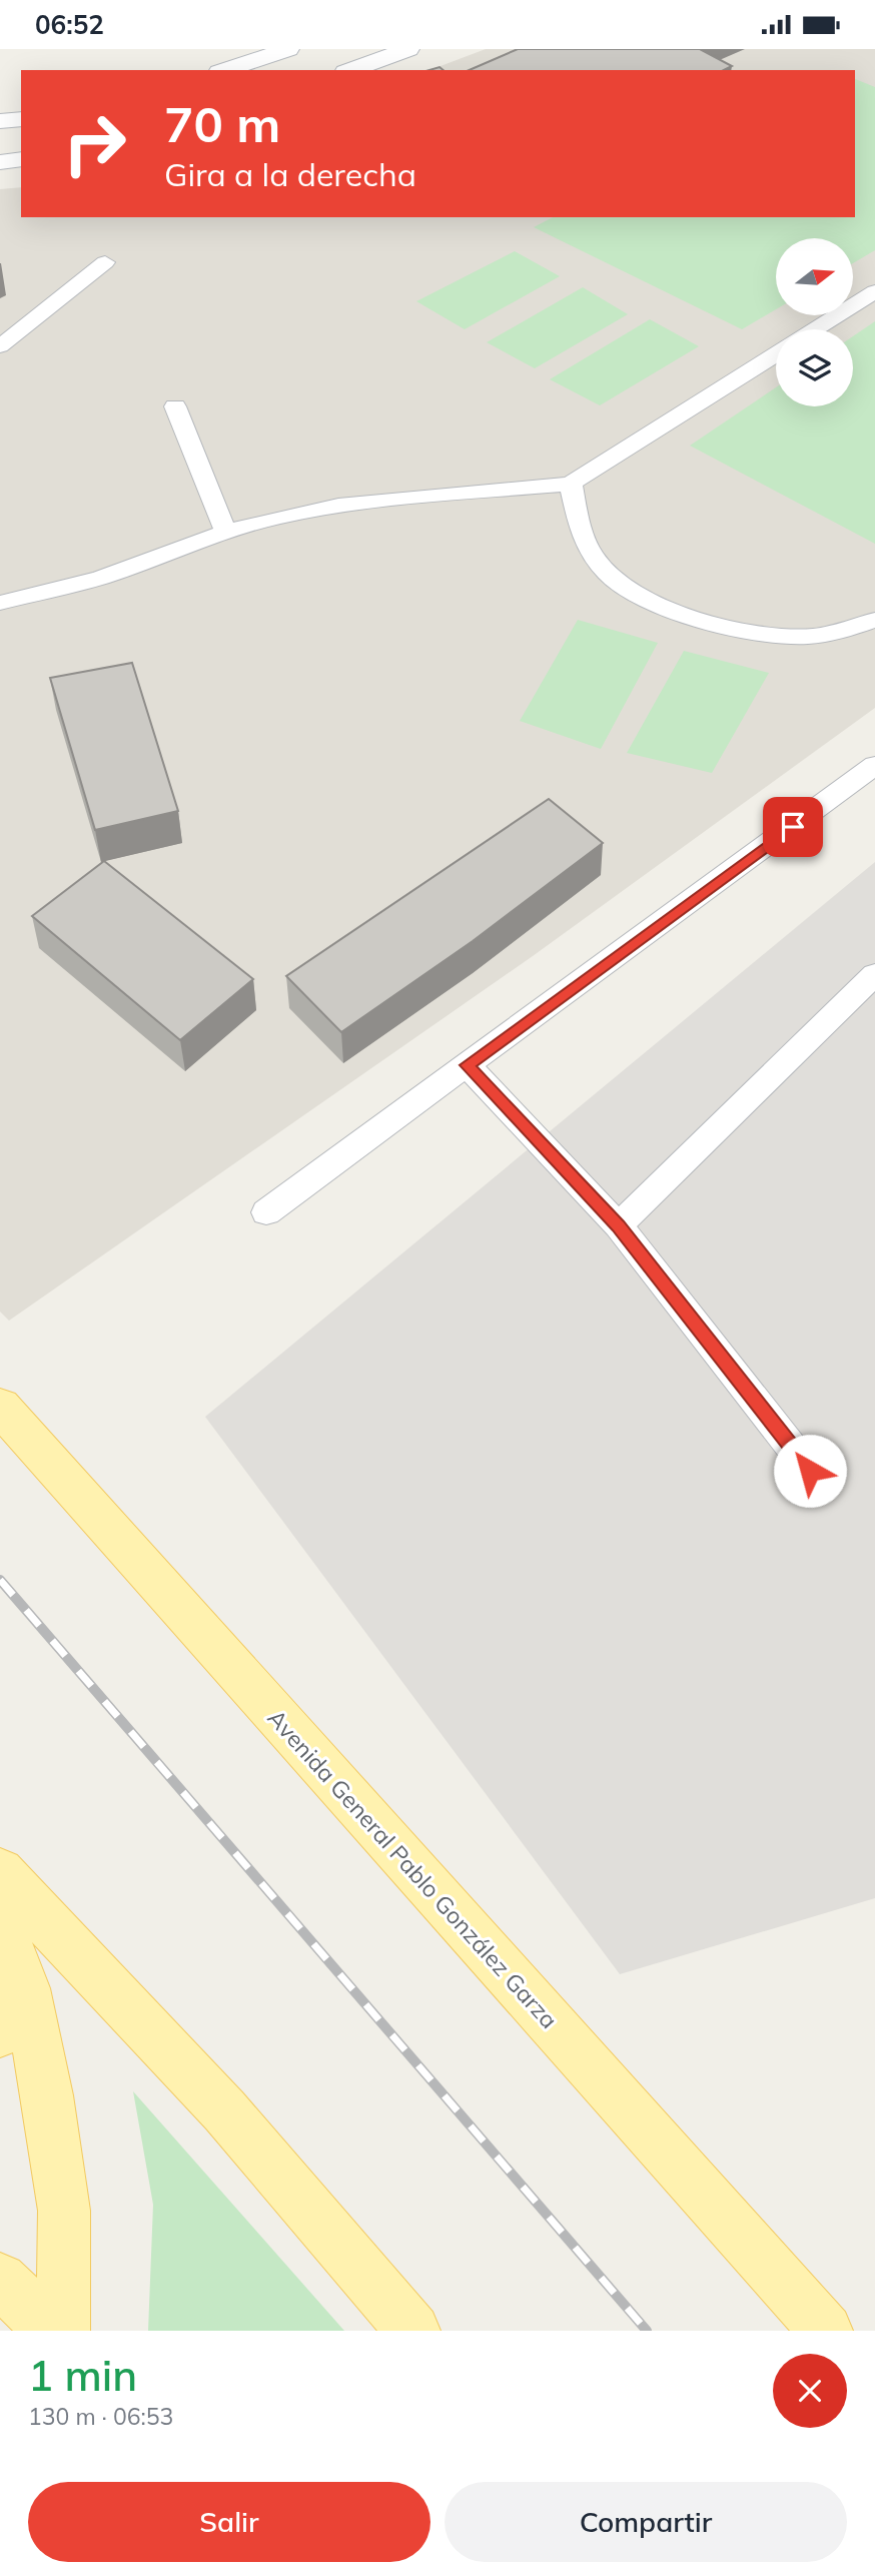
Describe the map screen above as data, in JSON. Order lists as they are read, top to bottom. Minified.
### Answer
{"streets":{"main road":["Avenida General Pablo González Garza"]},"north":"right","page":{"status":"06:52","turn":["70 m","Gira a la derecha"],"heading":["1 min","130 m · 06:53"],"buttons":["Salir","Compartir"]}}
